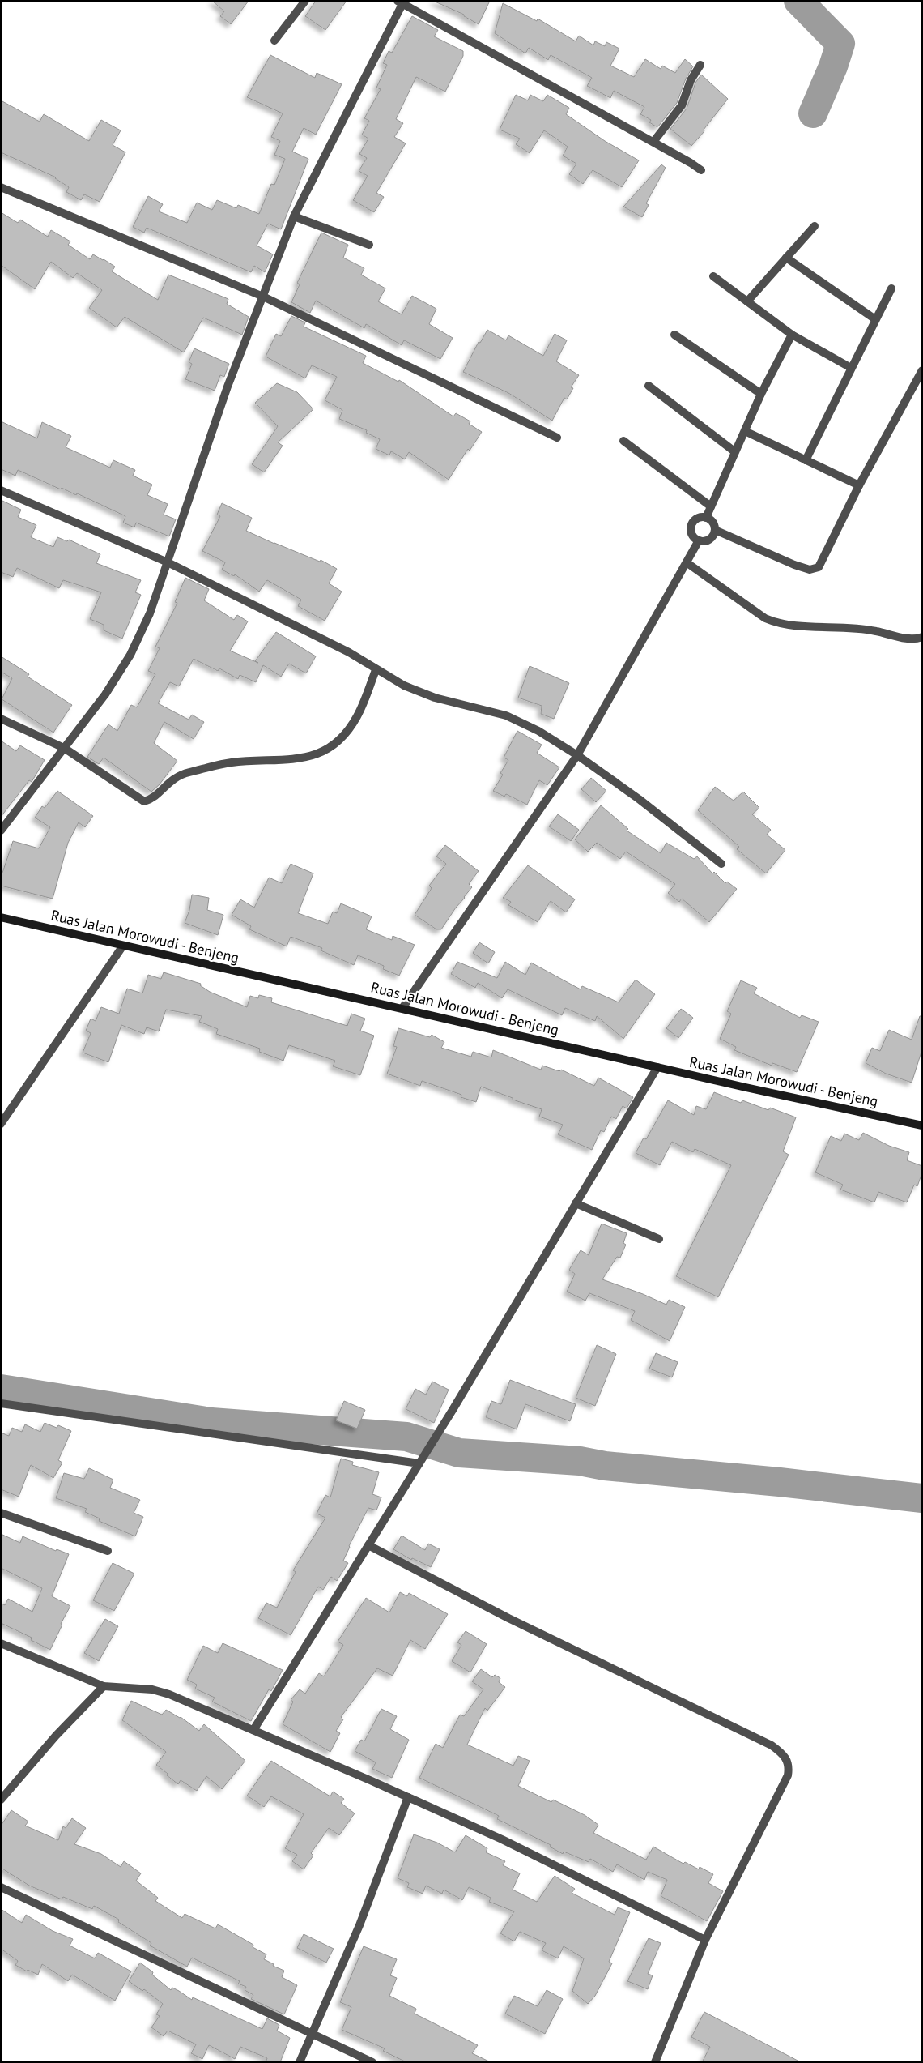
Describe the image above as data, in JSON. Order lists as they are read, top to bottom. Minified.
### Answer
{"streets":{"main road":["Ruas Jalan Morowudi - Benjeng"]}}
